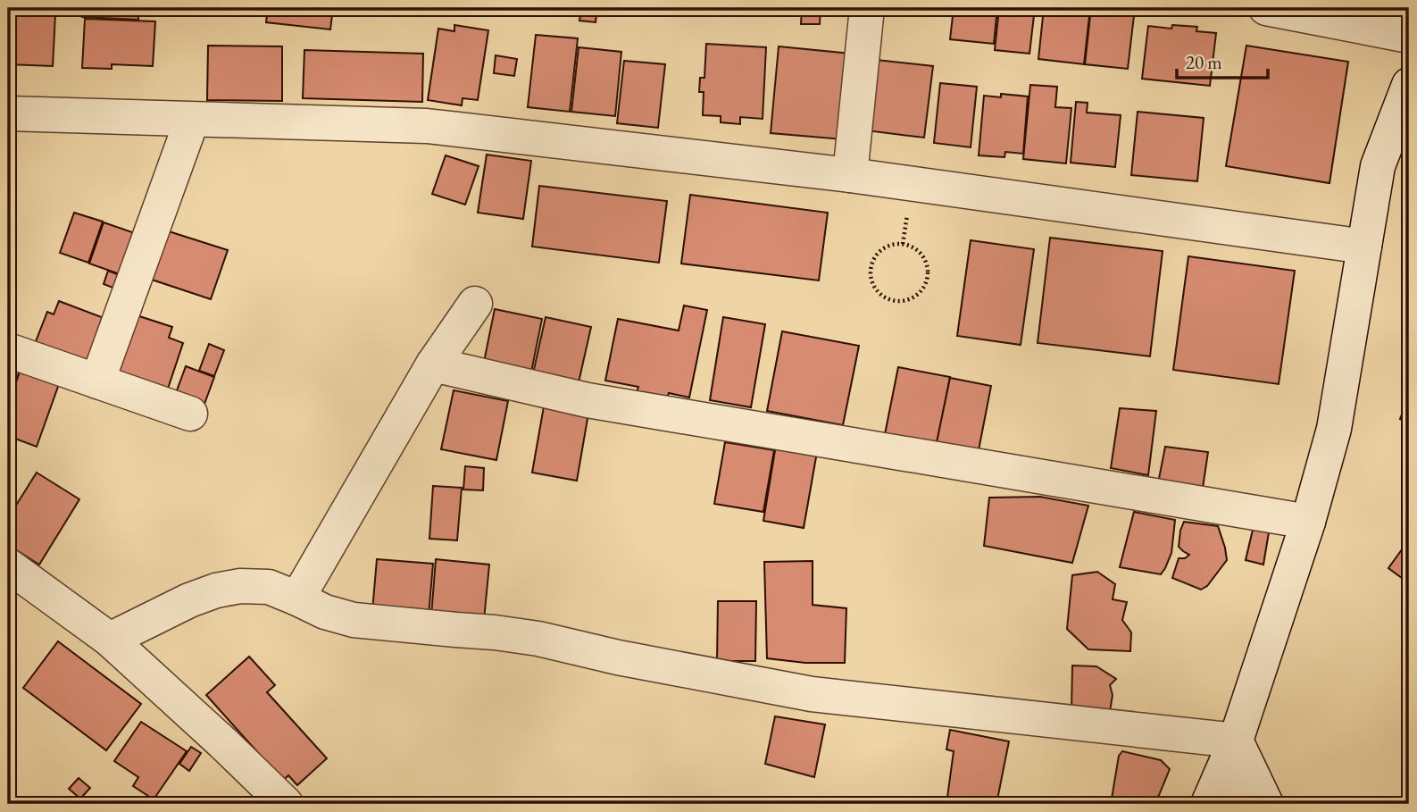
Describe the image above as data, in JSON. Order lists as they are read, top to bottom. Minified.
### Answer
{"scale_bar":"20 m"}
